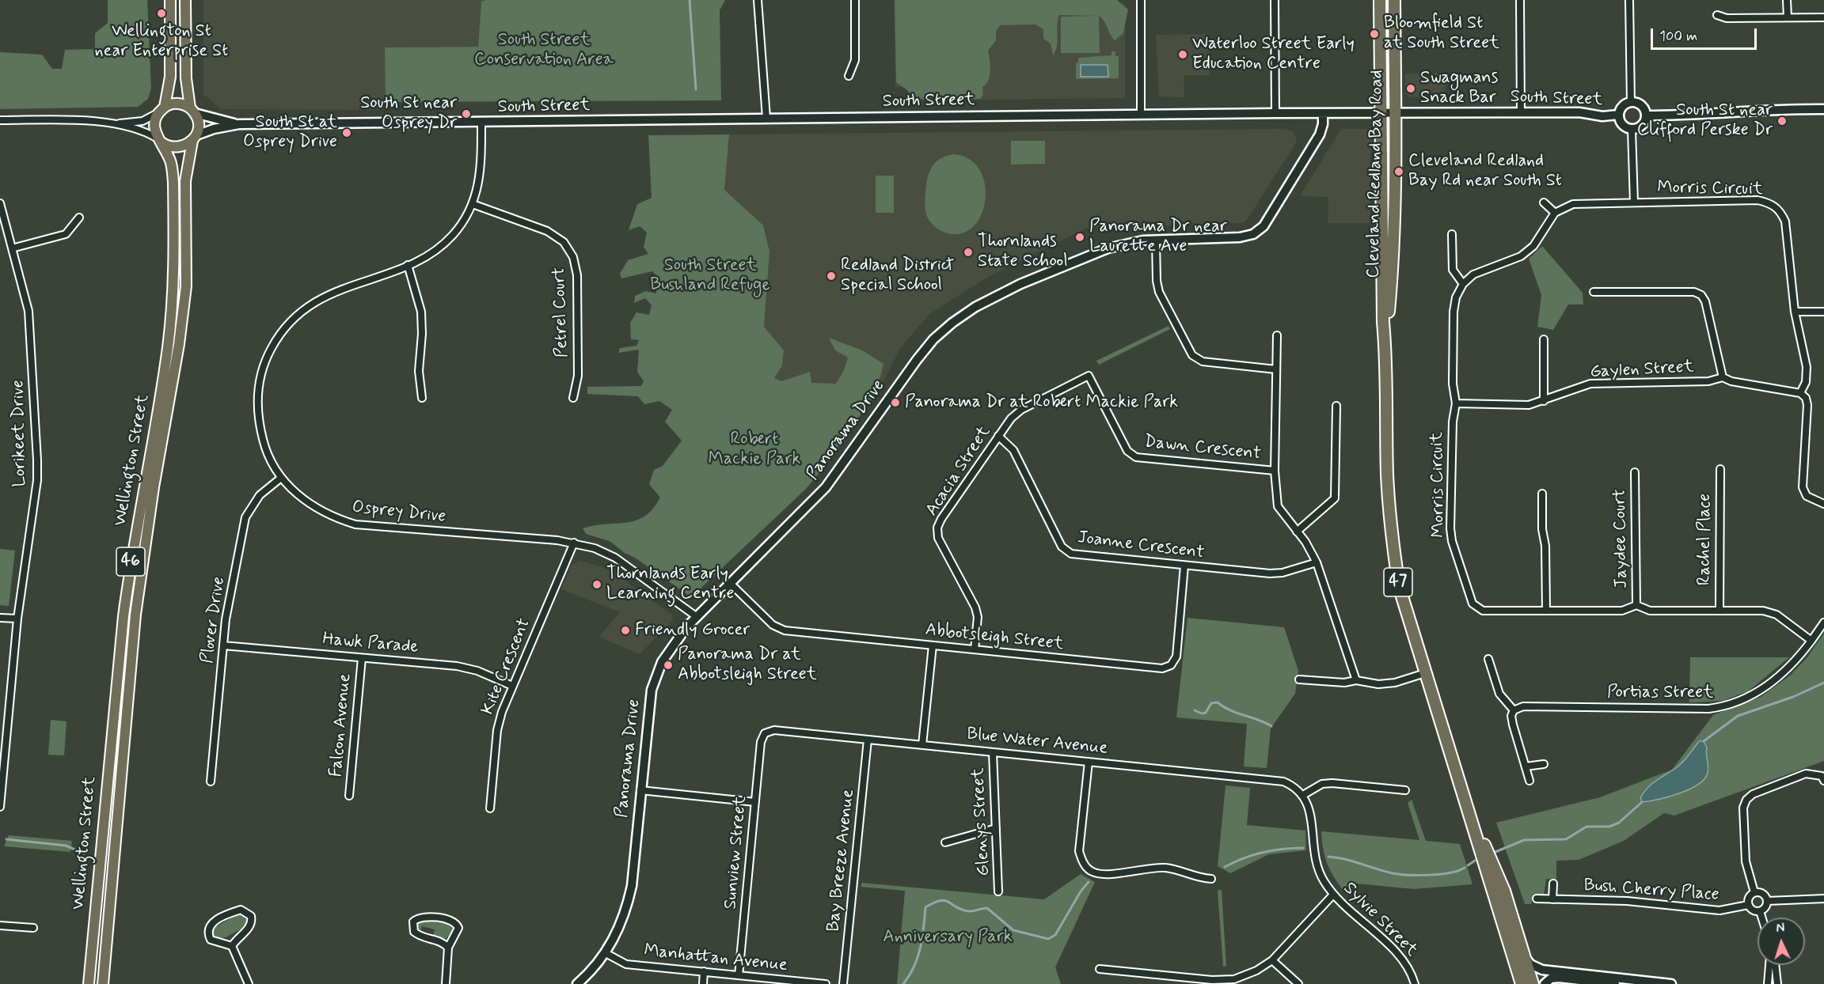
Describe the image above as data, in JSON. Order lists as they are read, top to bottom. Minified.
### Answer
{"streets":{"highway":["Cleveland Redland Bay Road","47"],"main road":["Wellington Street","46"],"street":["South Street","Morris Circuit","Petrel Court","Gaylen Street","Panorama Drive","Lorikeet Drive","Dawn Crescent","Acacia Street","Osprey Drive","Jaydee Court","Rachel Place","Joanne Crescent","Plover Drive","Abbotsleigh Street","Hawk Parade","Kite Crescent","Portias Street","Falcon Avenue","Blue Water Avenue","Glenys Street","Sunview Street","Bay Breeze Avenue","Bush Cherry Place","Sylvie Street","Manhattan Avenue"]},"crossings":[["South Street","Cleveland Redland Bay Road"],["South Street","Panorama Drive"],["South Street","Wellington Street"],["South Street","Osprey Drive"],["Morris Circuit","Gaylen Street"],["Morris Circuit","Jaydee Court"],["Morris Circuit","Rachel Place"],["Morris Circuit","Portias Street"],["Petrel Court","Osprey Drive"],["Panorama Drive","Osprey Drive"],["Panorama Drive","Abbotsleigh Street"],["Panorama Drive","Manhattan Avenue"],["Dawn Crescent","Acacia Street"],["Dawn Crescent","Joanne Crescent"],["Acacia Street","Joanne Crescent"],["Acacia Street","Abbotsleigh Street"],["Osprey Drive","Plover Drive"],["Osprey Drive","Kite Crescent"],["Joanne Crescent","Abbotsleigh Street"],["Plover Drive","Hawk Parade"],["Hawk Parade","Kite Crescent"],["Hawk Parade","Falcon Avenue"],["Blue Water Avenue","Glenys Street"],["Blue Water Avenue","Sunview Street"],["Blue Water Avenue","Bay Breeze Avenue"],["Blue Water Avenue","Sylvie Street"],["Sunview Street","Manhattan Avenue"]],"parks":["South Street Conservation Area","South Street Bushland Refuge","Robert Mackie Park","Anniversary Park"],"places":["Wellington St near Enterprise St","Bloomfield St at South Street","Waterloo Street Early Education Centre","Swagmans Snack Bar","South St near Osprey Dr","South St near Clifford Perske Dr","South St at Osprey Drive","Cleveland Redland Bay Rd near South St","Panorama Dr near Laurette Ave","Thornlands State School","Redland District Special School","Panorama Dr at Robert Mackie Park","Thornlands Early Learning Centre","Friendly Grocer","Panorama Dr at Abbotsleigh Street"],"scale_bar":"100 m","north":"top"}
